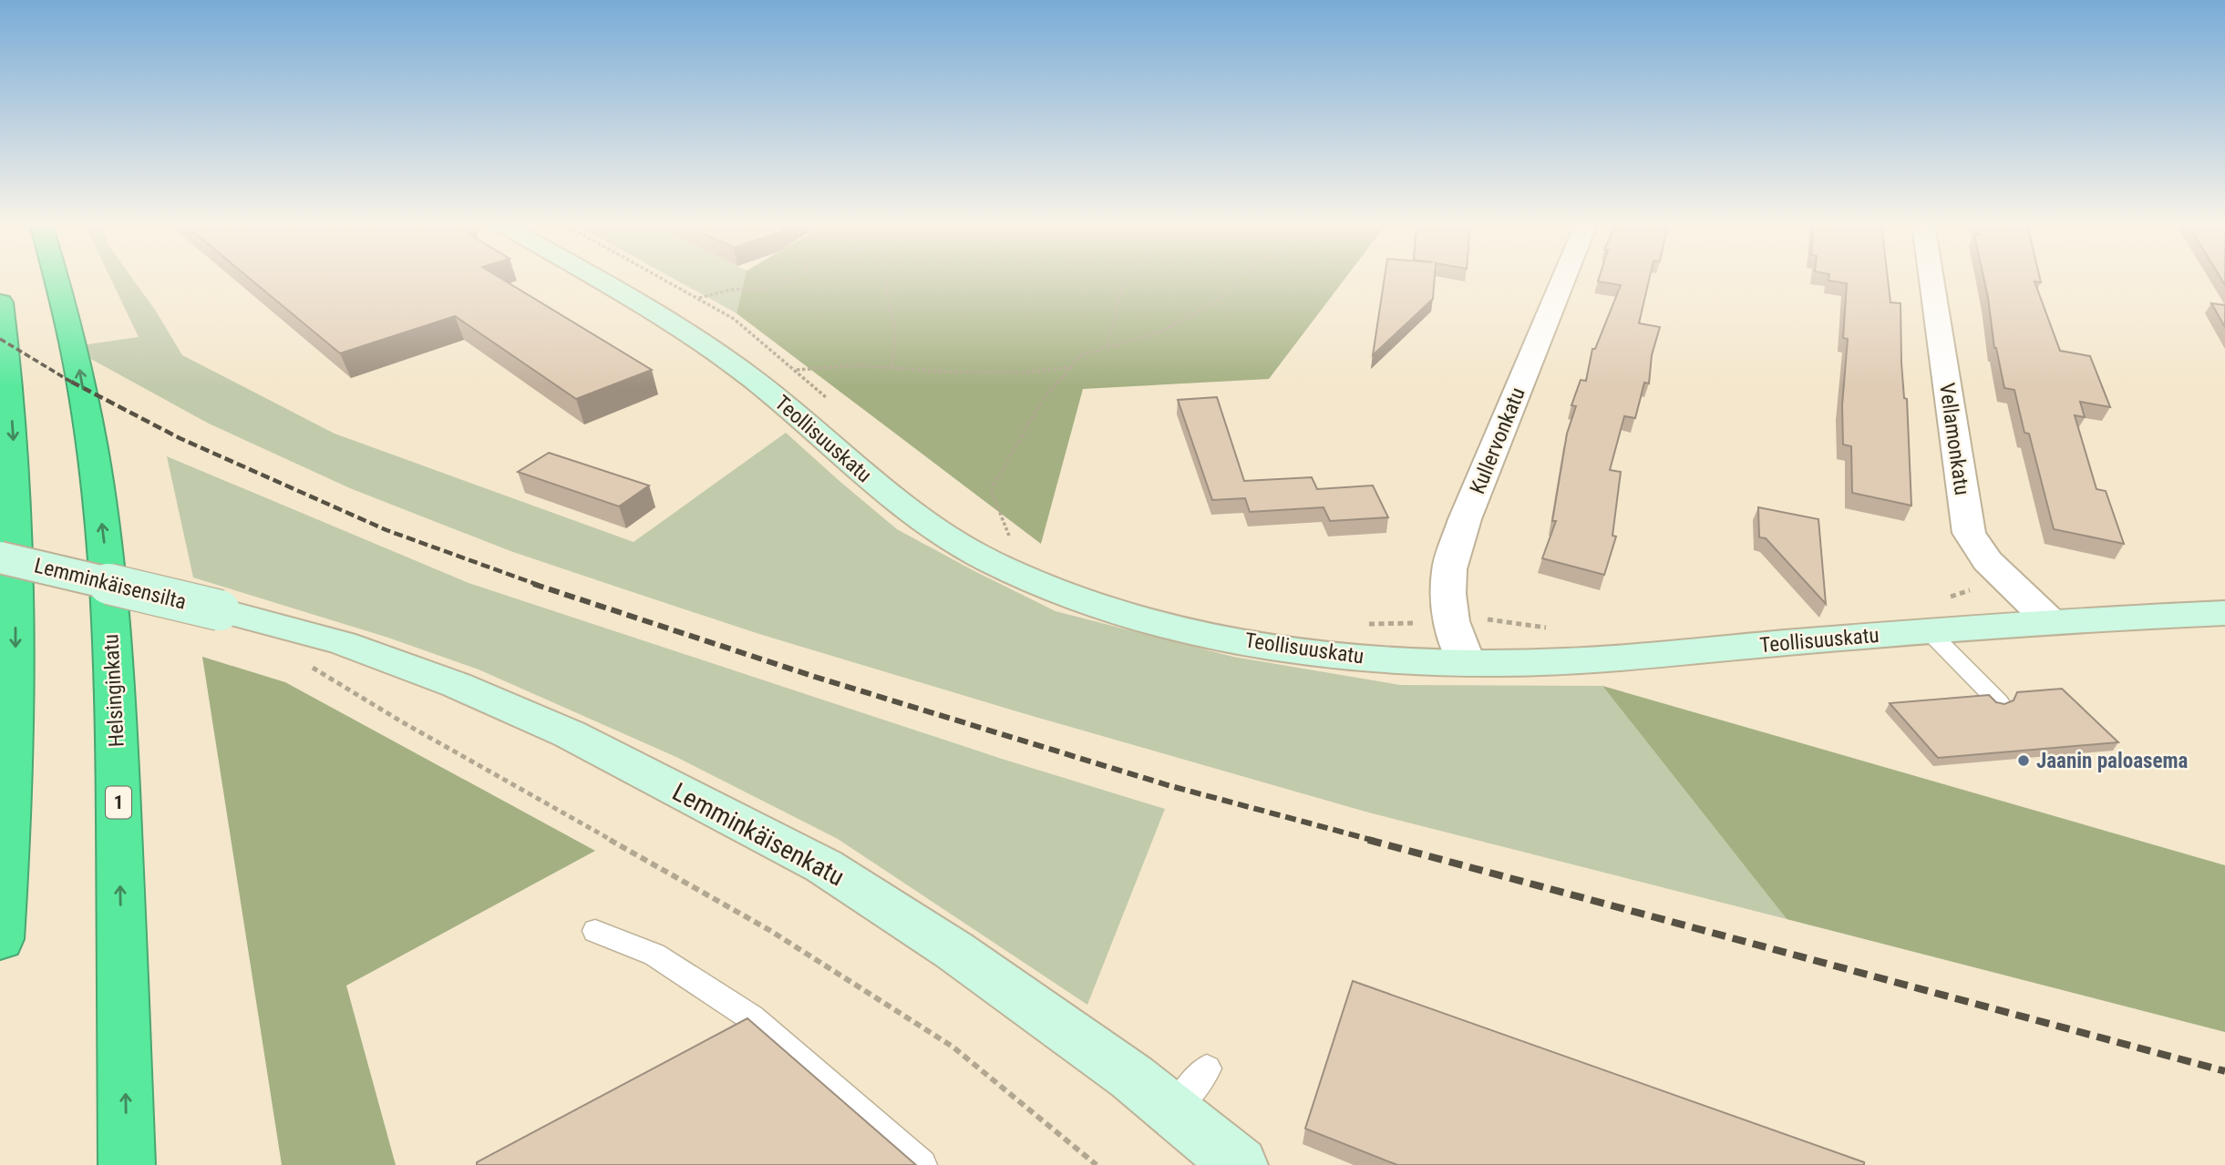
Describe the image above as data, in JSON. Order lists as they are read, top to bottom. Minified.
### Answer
{"streets":{"highway":["Helsinginkatu","1"],"street":["Teollisuuskatu","Vellamonkatu","Kullervonkatu","Lemminkäisensilta","Lemminkäisenkatu"]},"crossings":[["Teollisuuskatu","Vellamonkatu"],["Teollisuuskatu","Kullervonkatu"],["Lemminkäisensilta","Lemminkäisenkatu"]],"places":["Jaanin paloasema"]}
